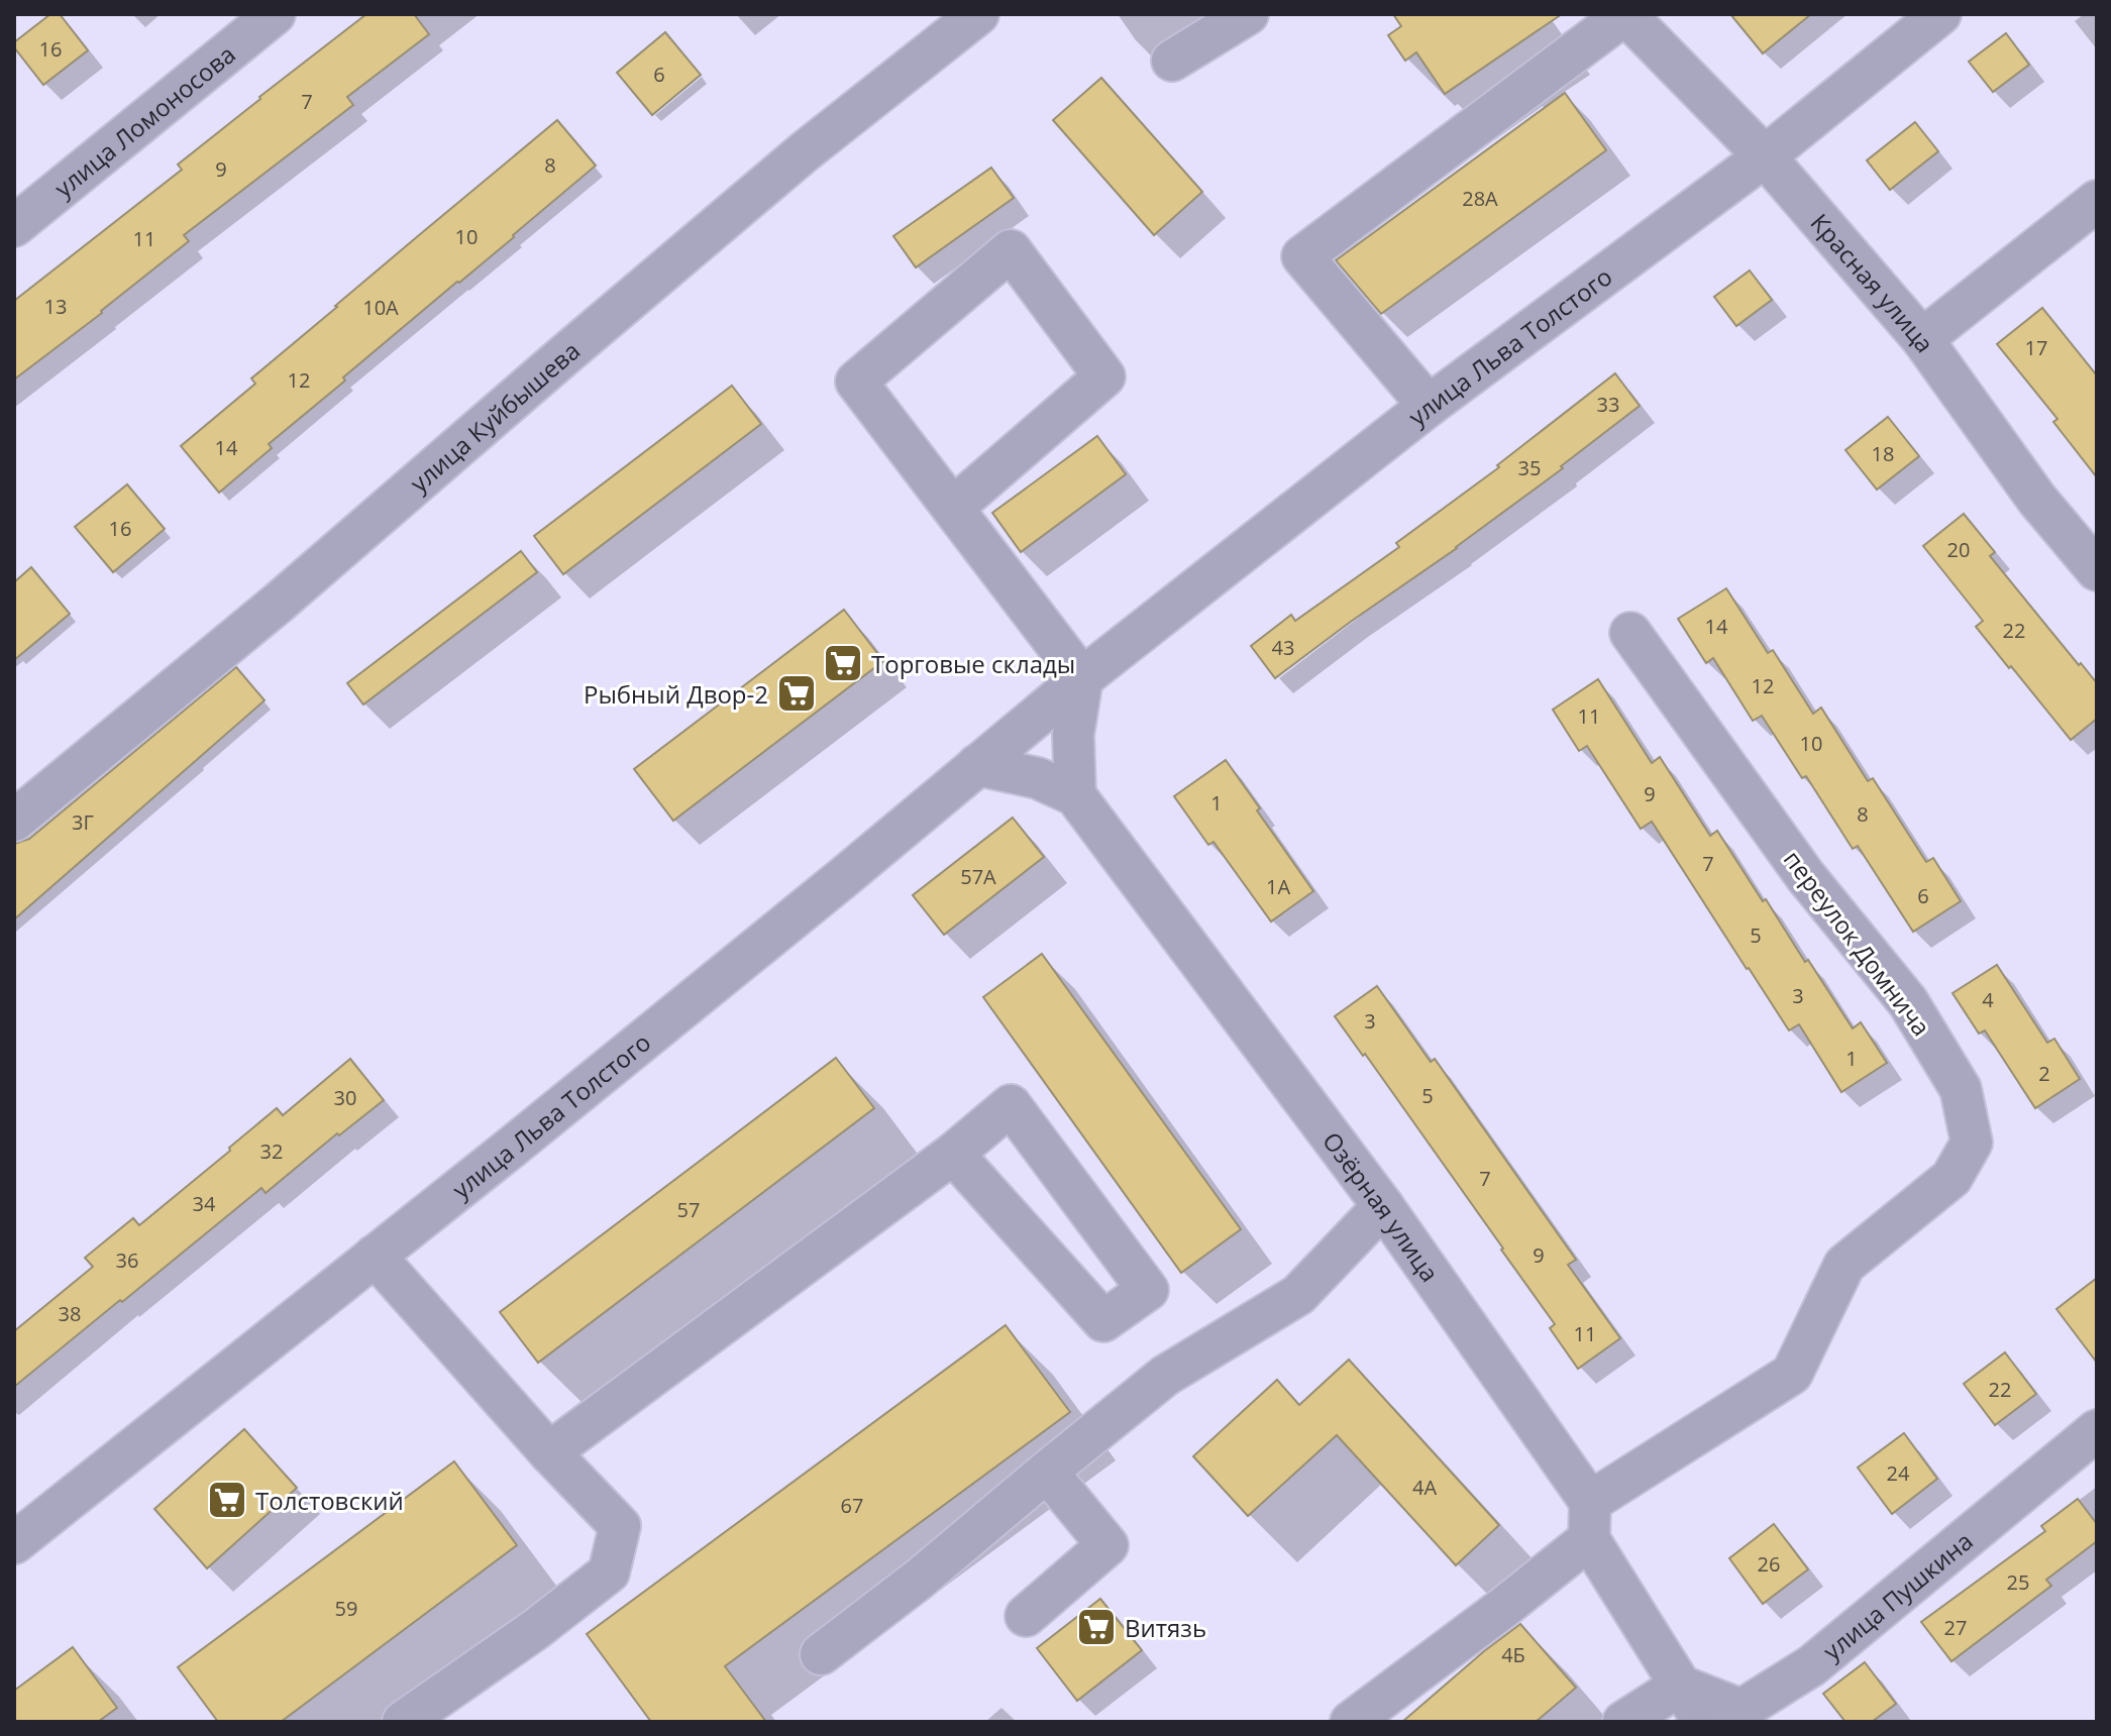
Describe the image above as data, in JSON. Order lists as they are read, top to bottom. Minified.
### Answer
{"streets":{"street":["улица Ломоносова","Красная улица","улица Льва Толстого","улица Куйбышева","переулок Домнича","Озёрная улица","улица Пушкина"]},"crossings":[["Красная улица","улица Льва Толстого"],["улица Льва Толстого","Озёрная улица"],["переулок Домнича","Озёрная улица"],["Озёрная улица","улица Пушкина"]],"places":{"supermarket":["Торговые склады","Рыбный Двор-2","Толстовский","Витязь"]},"house_numbers":["16","6","7","8","9","28А","10","11","13","10А","17","12","33","14","18","35","16","20","14","22","43","12","11","10","9","1","8","3Г","7","57А","1А","6","5","3","4","3","1","2","5","30","32","7","34","57","9","36","38","11","22","24","4А","67","26","25","59","27","4Б"]}
